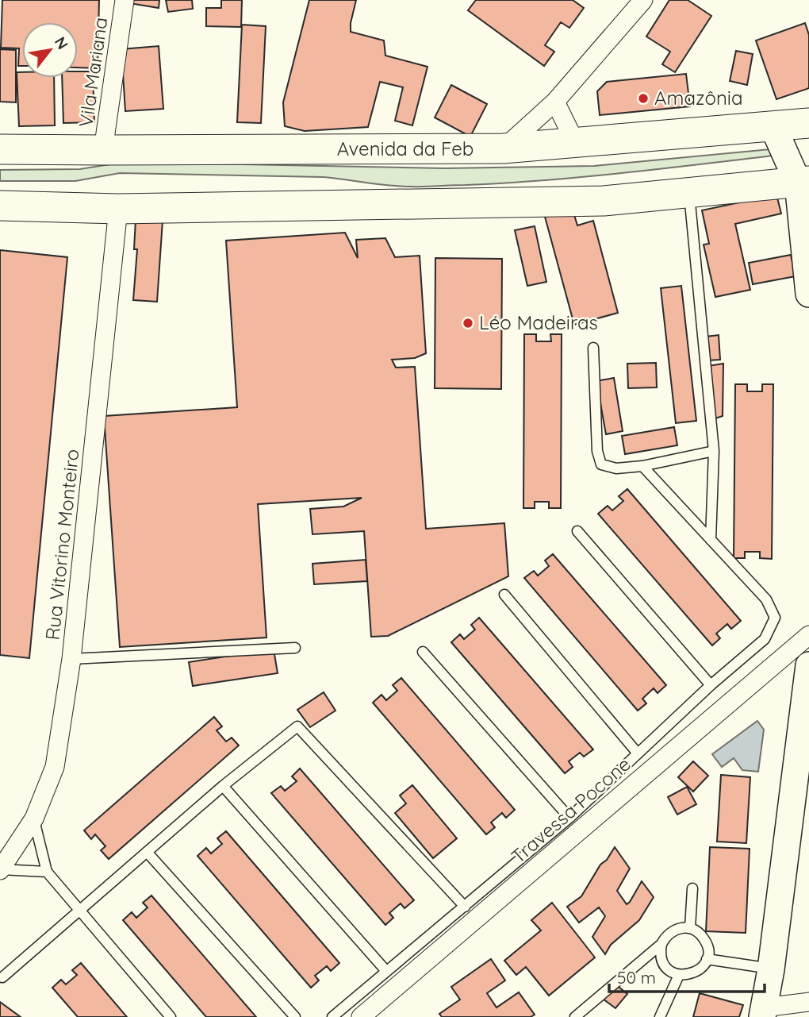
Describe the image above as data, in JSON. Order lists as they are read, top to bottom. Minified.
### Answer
{"streets":{"main road":["Avenida da Feb"],"street":["Vila Mariana","Rua Vitorino Monteiro","Travessa Pocone"]},"crossings":[["Vila Mariana","Avenida da Feb"]],"places":["Amazônia","Léo Madeiras"],"scale_bar":"50 m","north":"top right"}
